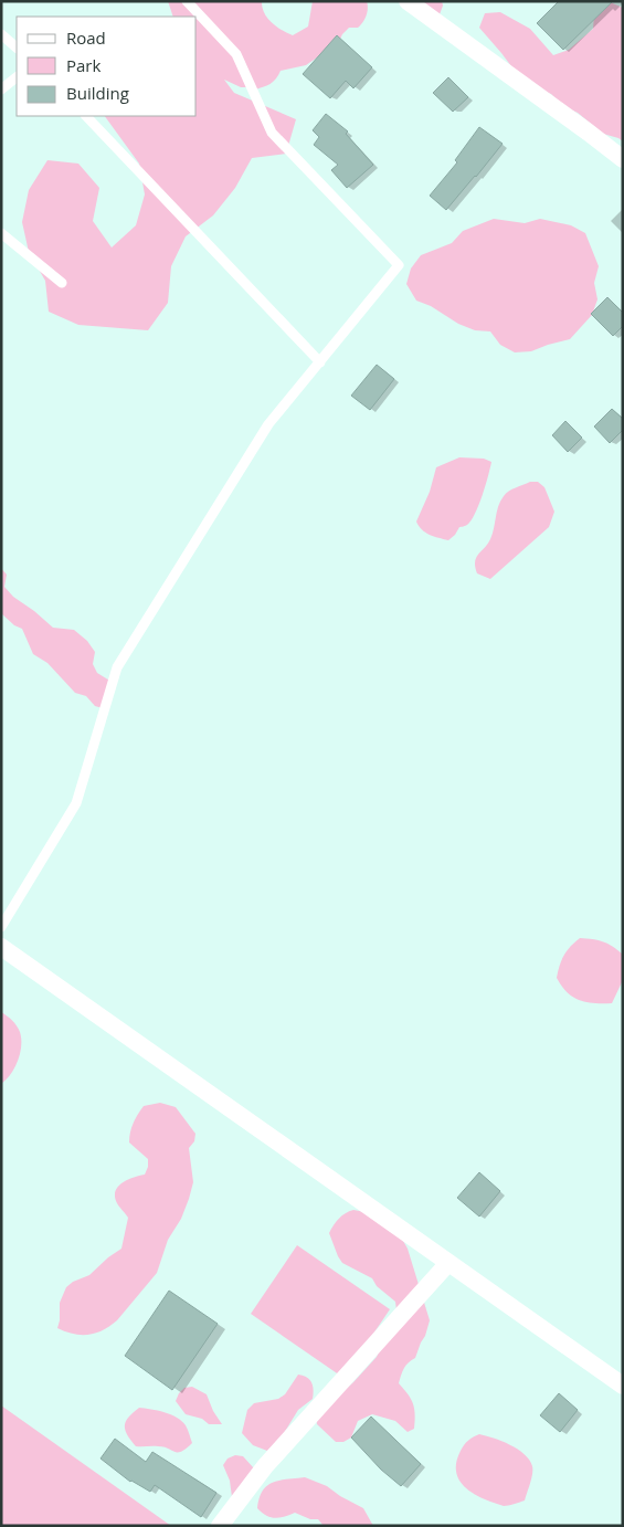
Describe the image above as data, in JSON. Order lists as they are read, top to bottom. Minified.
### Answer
{"legend":["Road","Park","Building"]}
